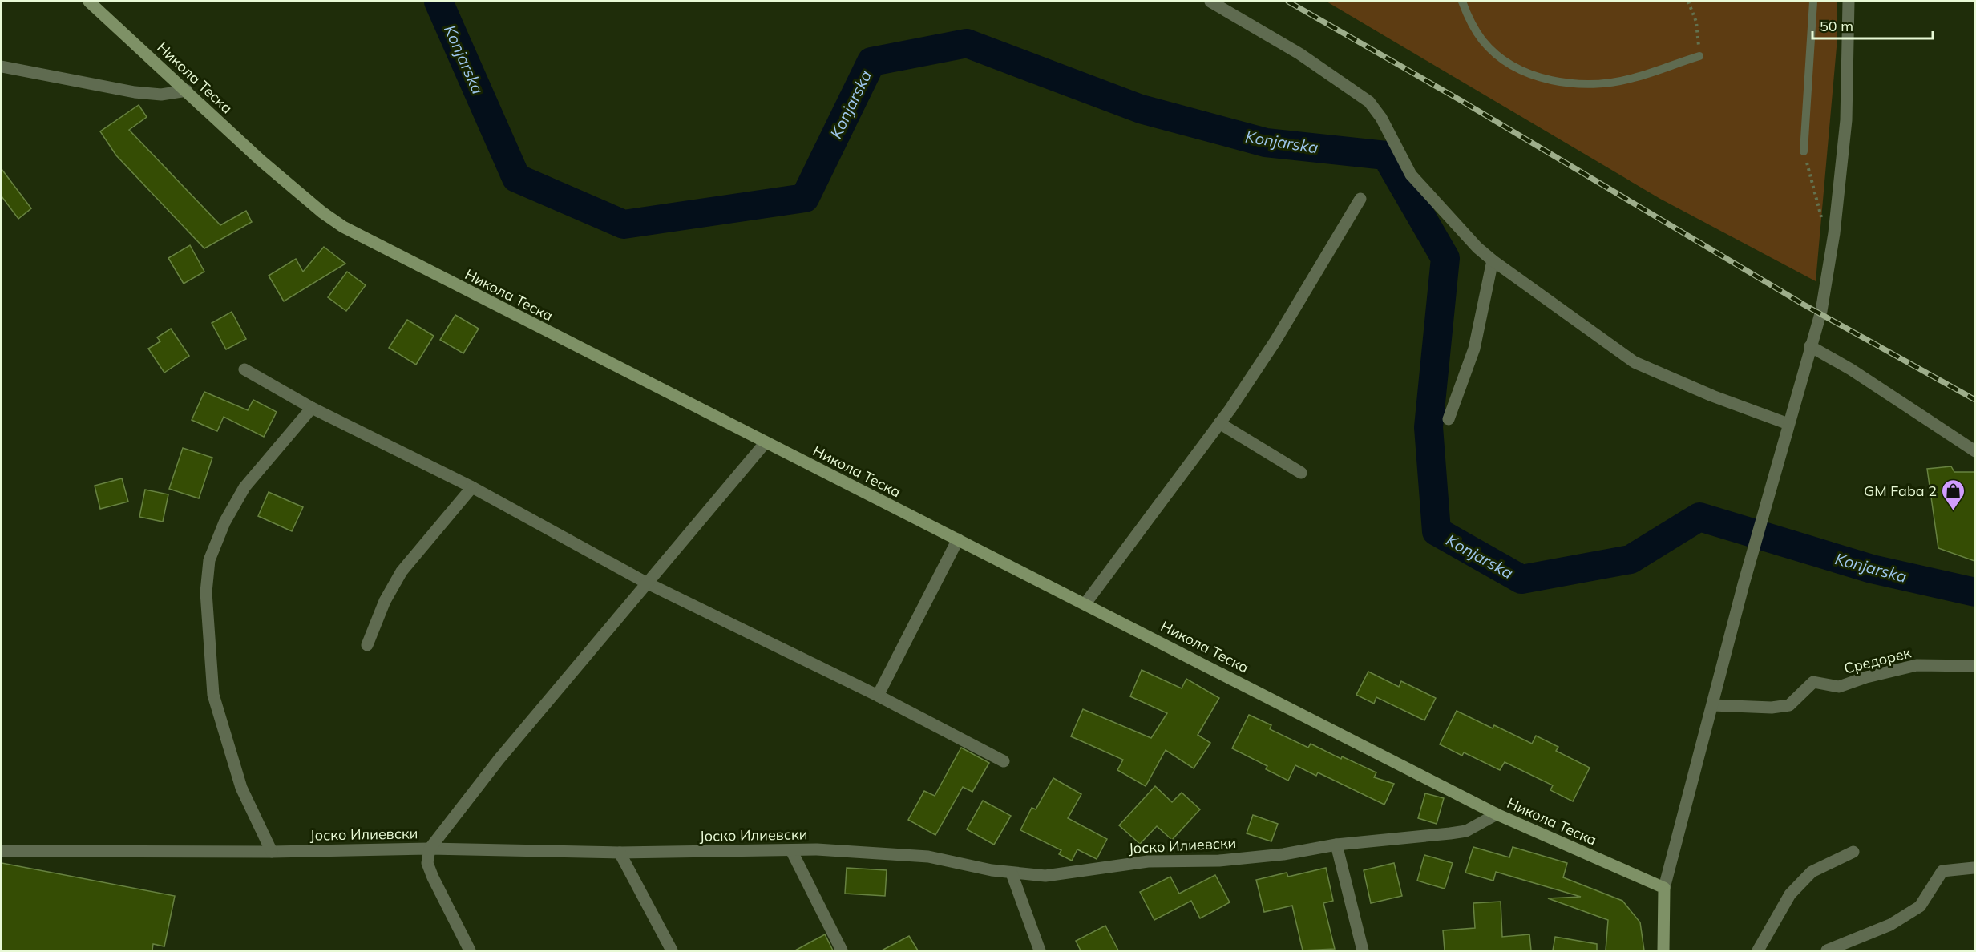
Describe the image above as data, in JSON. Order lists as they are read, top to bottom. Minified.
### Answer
{"streets":{"main road":["Никола Теска"],"street":["Средорек","Јоско Илиевски"]},"crossings":[["Никола Теска","Јоско Илиевски"]],"water":["Konjarska"],"places":{"shop":["GM Faba 2"]},"scale_bar":"50 m"}
